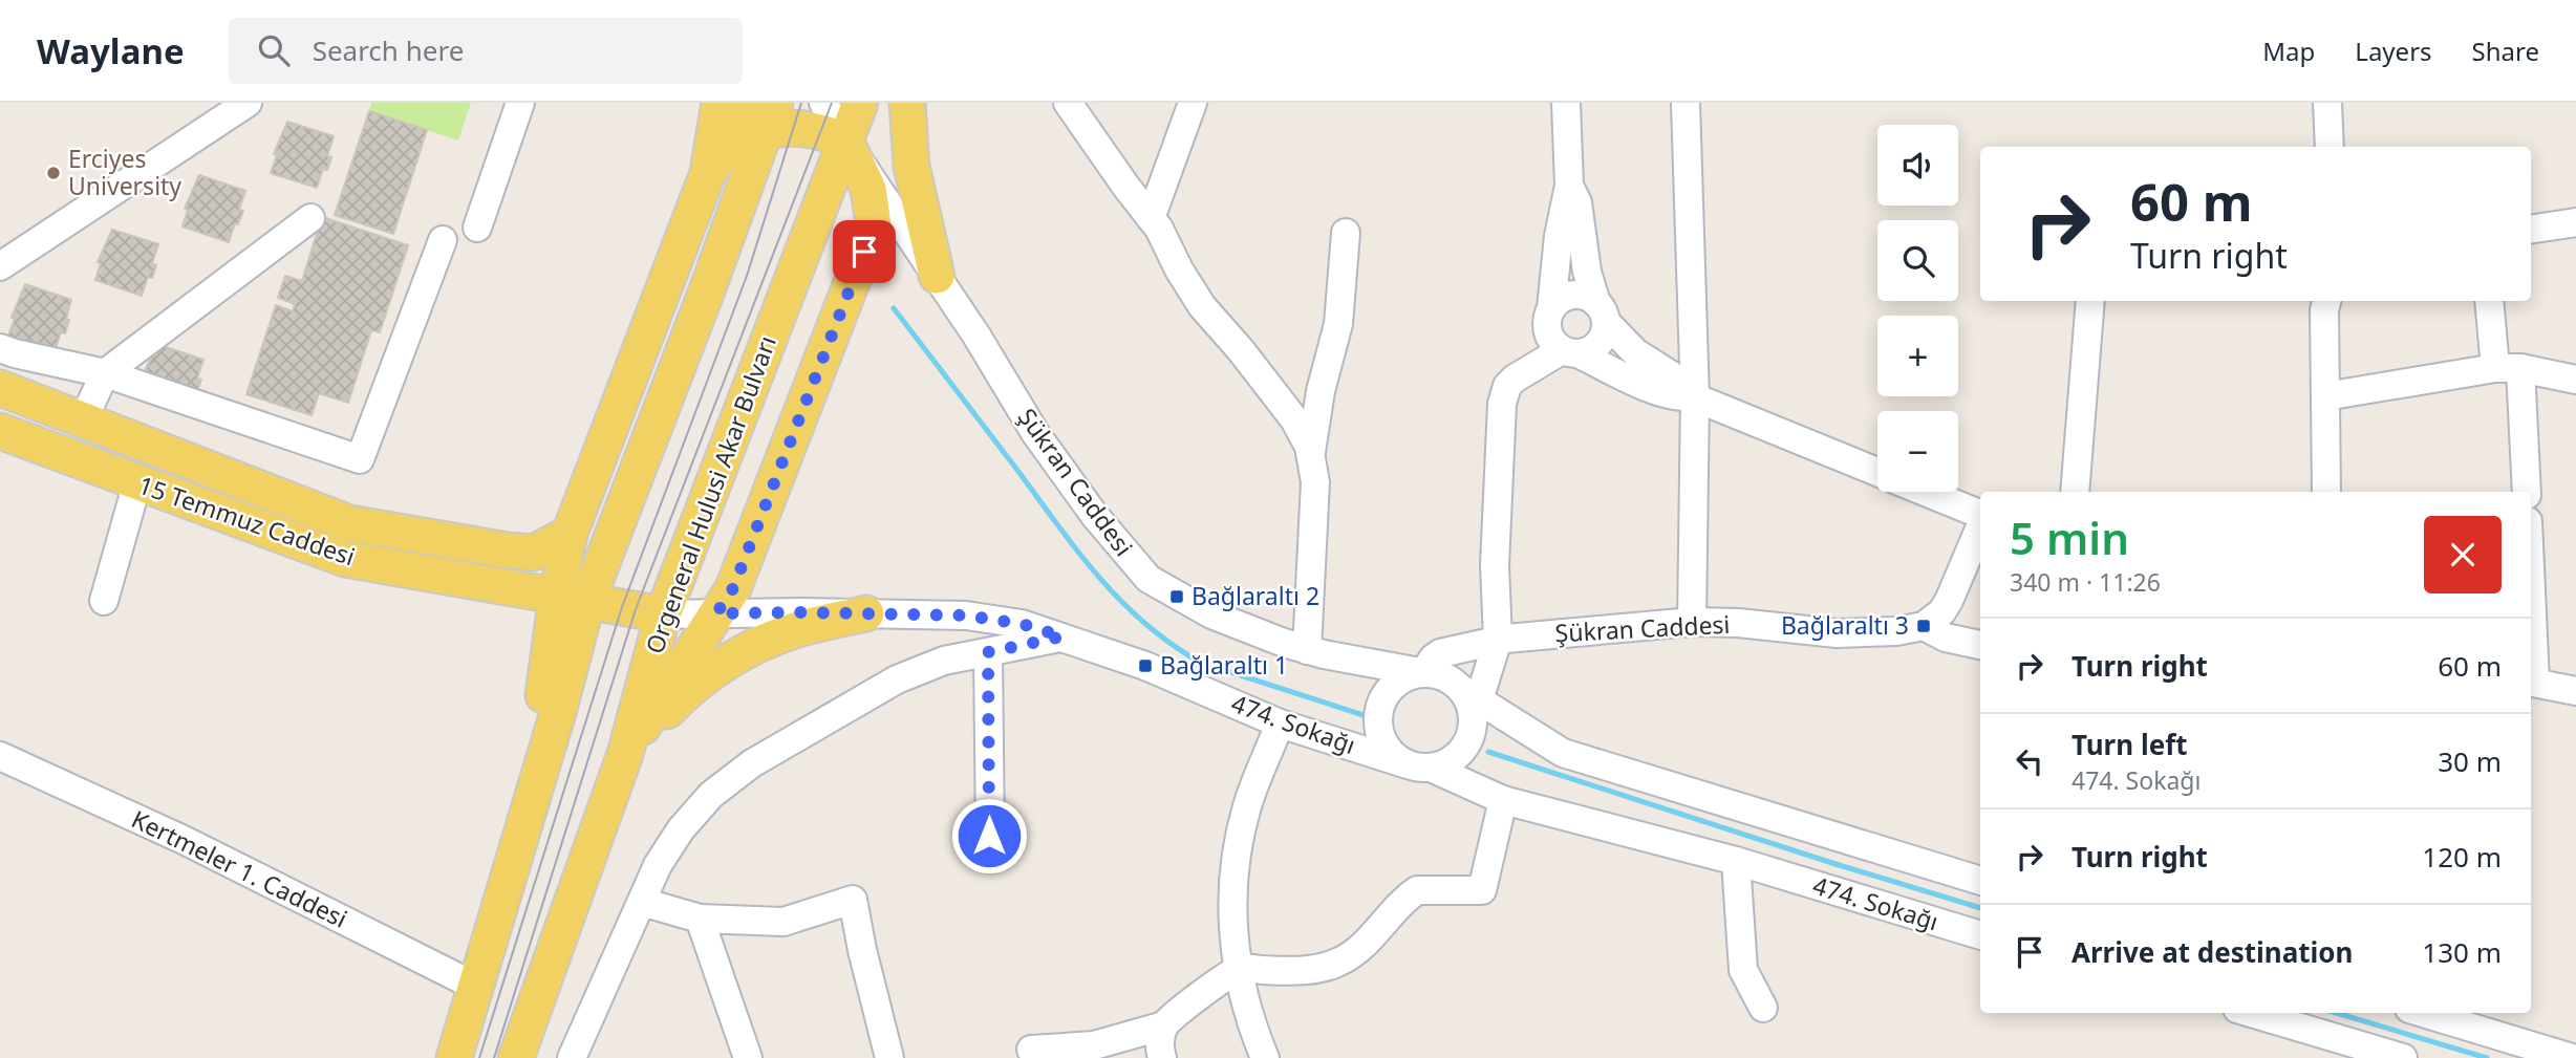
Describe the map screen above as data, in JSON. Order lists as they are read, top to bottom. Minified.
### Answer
{"streets":{"main road":["Orgeneral Hulusi Akar Bulvarı","15 Temmuz Caddesi"],"street":["Şükran Caddesi","474. Sokağı","Kertmeler 1. Caddesi"]},"crossings":[["Şükran Caddesi","Orgeneral Hulusi Akar Bulvarı"],["Şükran Caddesi","474. Sokağı"],["Orgeneral Hulusi Akar Bulvarı","15 Temmuz Caddesi"],["Orgeneral Hulusi Akar Bulvarı","474. Sokağı"],["15 Temmuz Caddesi","474. Sokağı"]],"places":{"other":["Erciyes University"],"transit":["Bağlaraltı 2","Bağlaraltı 3","Bağlaraltı 1"]},"page":{"header":"Waylane","search":"Search here","nav":["Map","Layers","Share"],"map_buttons":["+","−"],"turn":["60 m","Turn right"],"heading":["5 min","340 m · 11:26"],"list":[{"name":"Turn right","value":"60 m"},{"name":"Turn left","note":"474. Sokağı","value":"30 m"},{"name":"Turn right","value":"120 m"},{"name":"Arrive at destination","value":"130 m"}]}}
